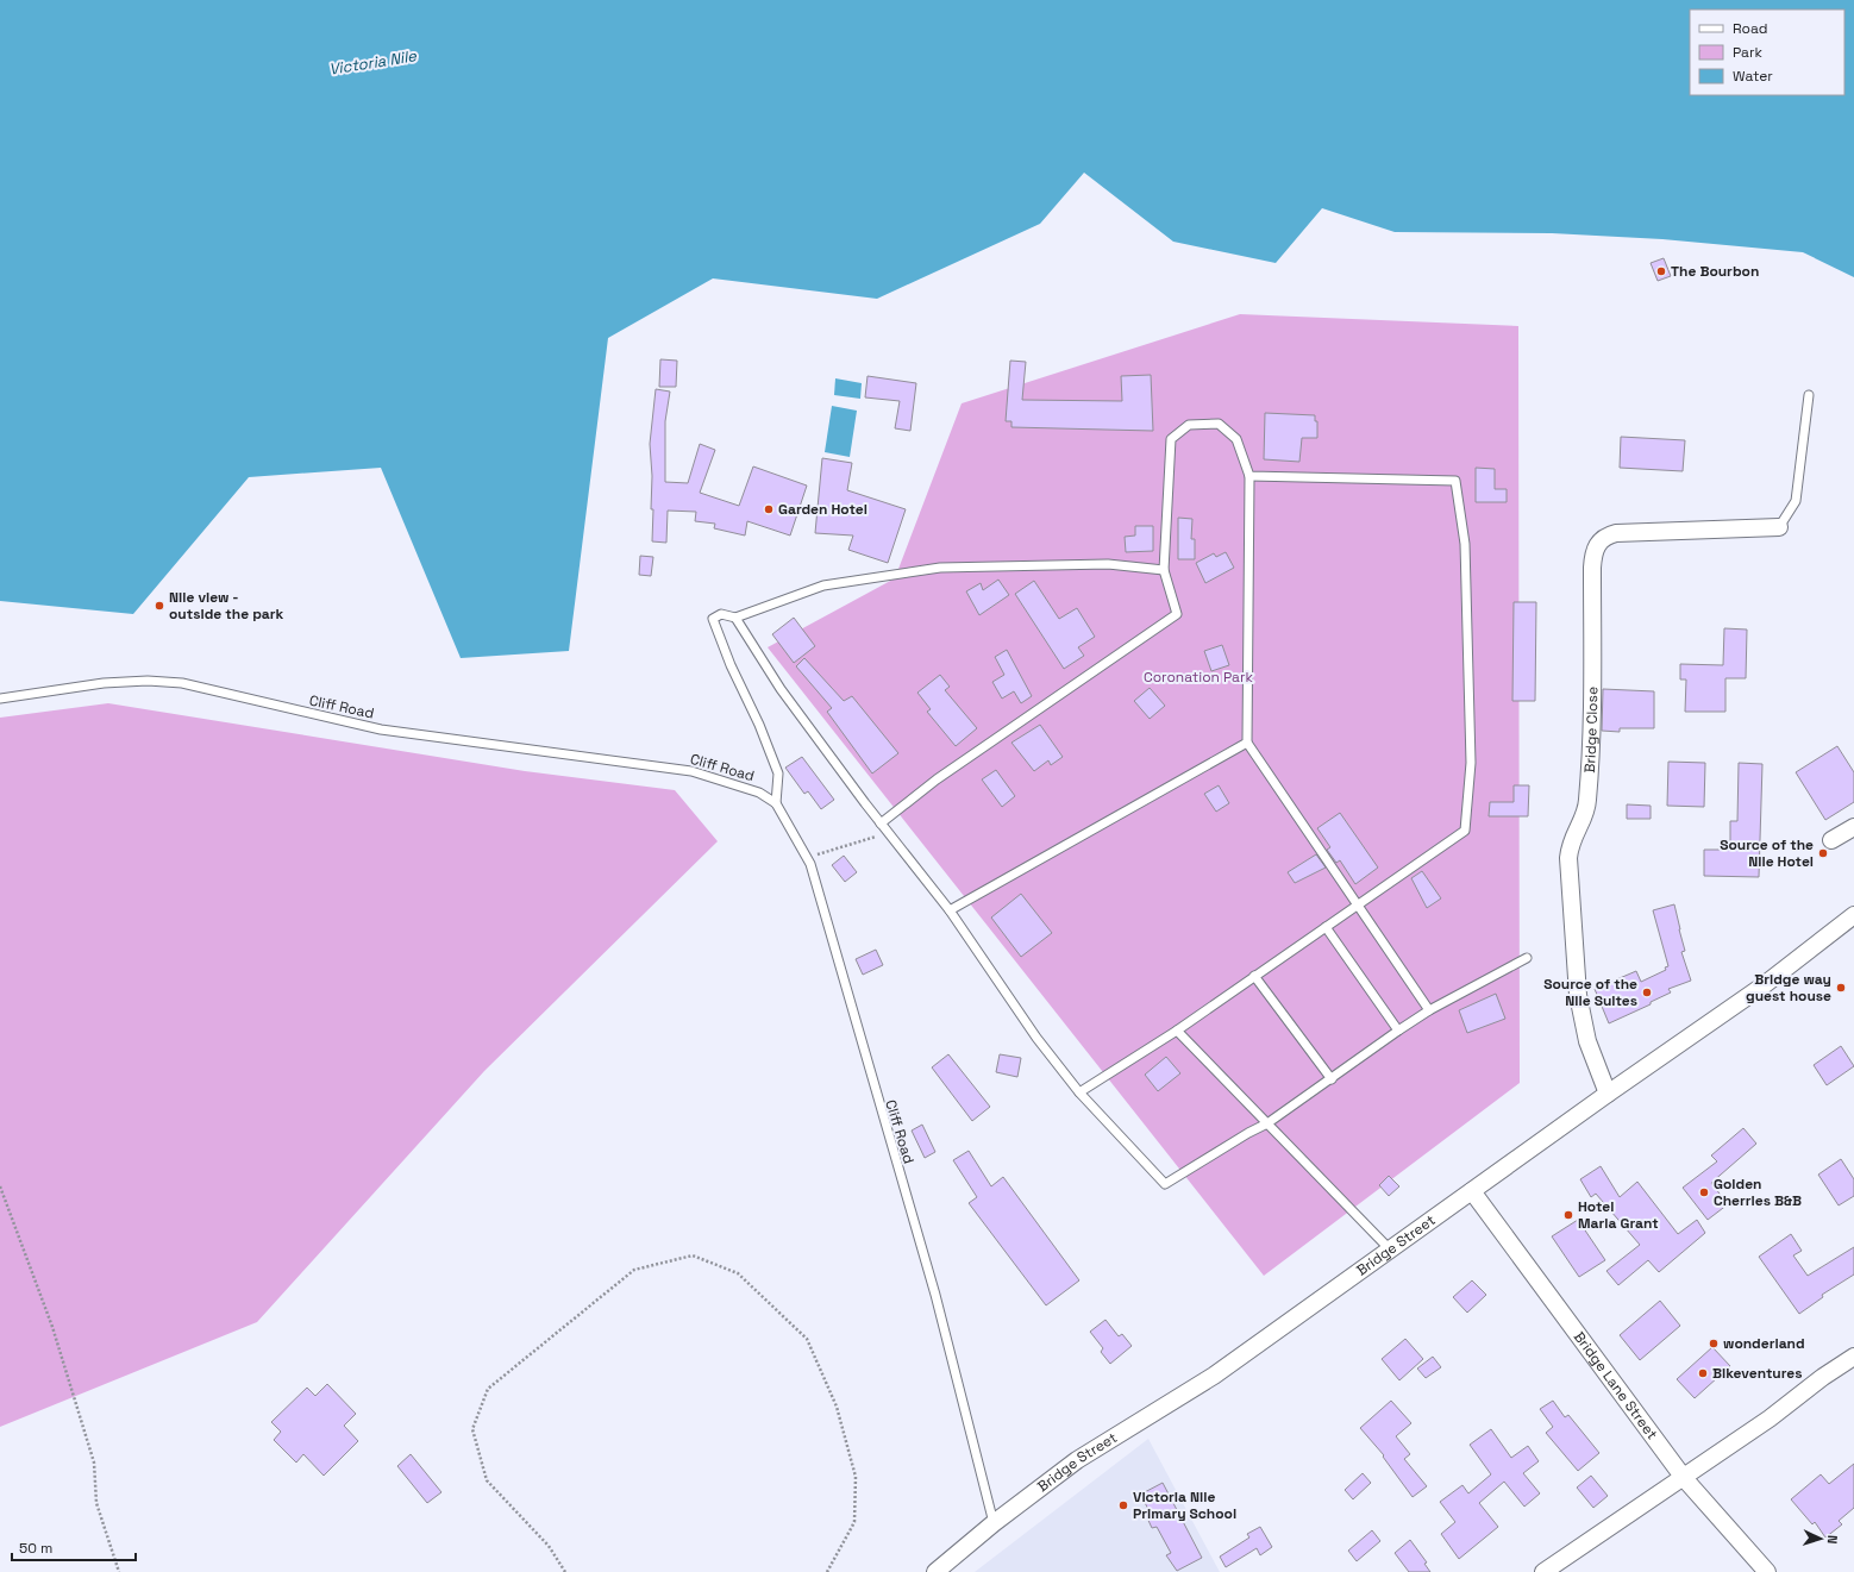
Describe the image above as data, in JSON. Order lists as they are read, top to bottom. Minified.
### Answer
{"streets":{"street":["Bridge Close","Bridge Street","Bridge Lane Street"],"lane":["Cliff Road"]},"crossings":[["Cliff Road","Bridge Street"],["Bridge Close","Bridge Street"],["Bridge Street","Bridge Lane Street"]],"water":["Victoria Nile"],"parks":["Coronation Park"],"places":["The Bourbon","Garden Hotel","Nile view - outside the park","Source of the Nile Hotel","Bridge way guest house","Source of the Nile Suites","Golden Cherries B&B","Hotel Maria Grant","wonderland","Bikeventures","Victoria Nile Primary School"],"legend":["Road","Park","Water"],"scale_bar":"50 m","north":"right"}
